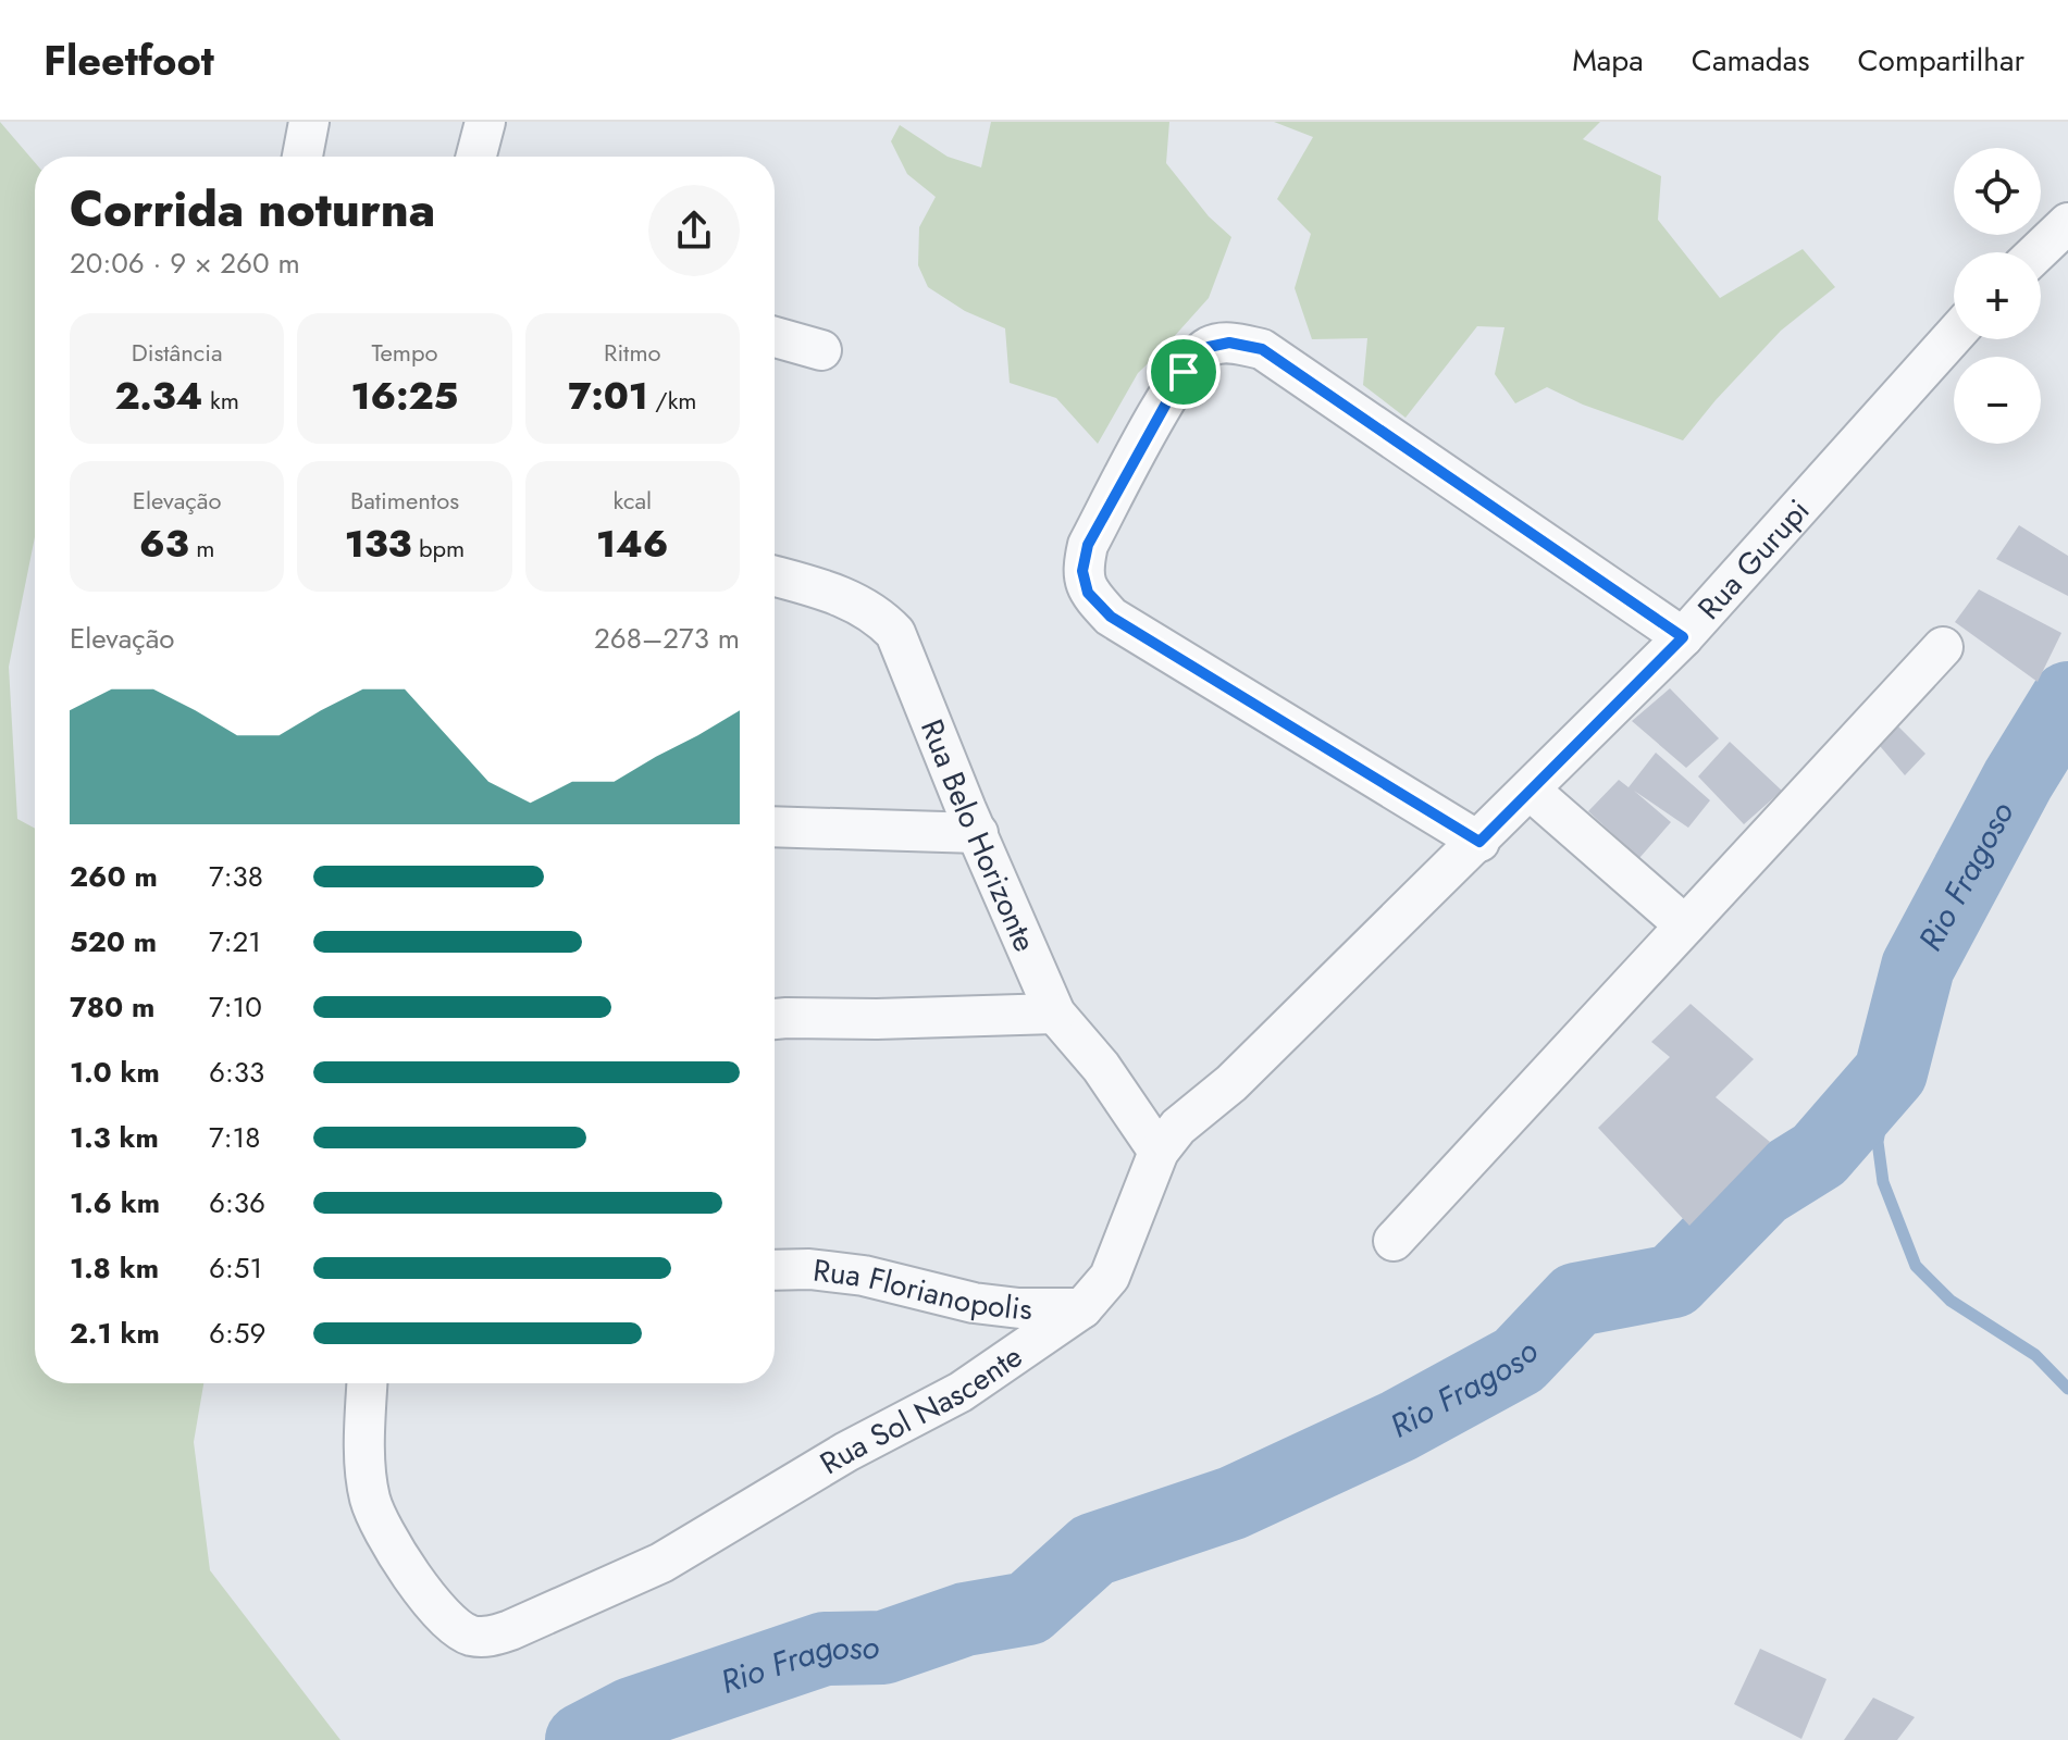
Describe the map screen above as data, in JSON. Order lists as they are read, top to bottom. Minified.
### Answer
{"streets":{"street":["Rua Gurupi","Rua Belo Horizonte","Rua Florianopolis","Rua Sol Nascente"]},"crossings":[["Rua Gurupi","Rua Sol Nascente"],["Rua Belo Horizonte","Rua Sol Nascente"],["Rua Florianopolis","Rua Sol Nascente"]],"water":["Rio Fragoso"],"page":{"header":"Fleetfoot","nav":["Mapa","Camadas","Compartilhar"],"map_buttons":["+","−"],"heading":["Corrida noturna","20:06 · 9 × 260 m"],"stats":[["Distância","2.34 km"],["Tempo","16:25"],["Ritmo","7:01 /km"],["Elevação","63 m"],["Batimentos","133 bpm"],["kcal","146"]],"chart":["Elevação","268–273 m"],"list":[{"name":"260 m","note":"7:38"},{"name":"520 m","note":"7:21"},{"name":"780 m","note":"7:10"},{"name":"1.0 km","note":"6:33"},{"name":"1.3 km","note":"7:18"},{"name":"1.6 km","note":"6:36"},{"name":"1.8 km","note":"6:51"},{"name":"2.1 km","note":"6:59"}]}}
